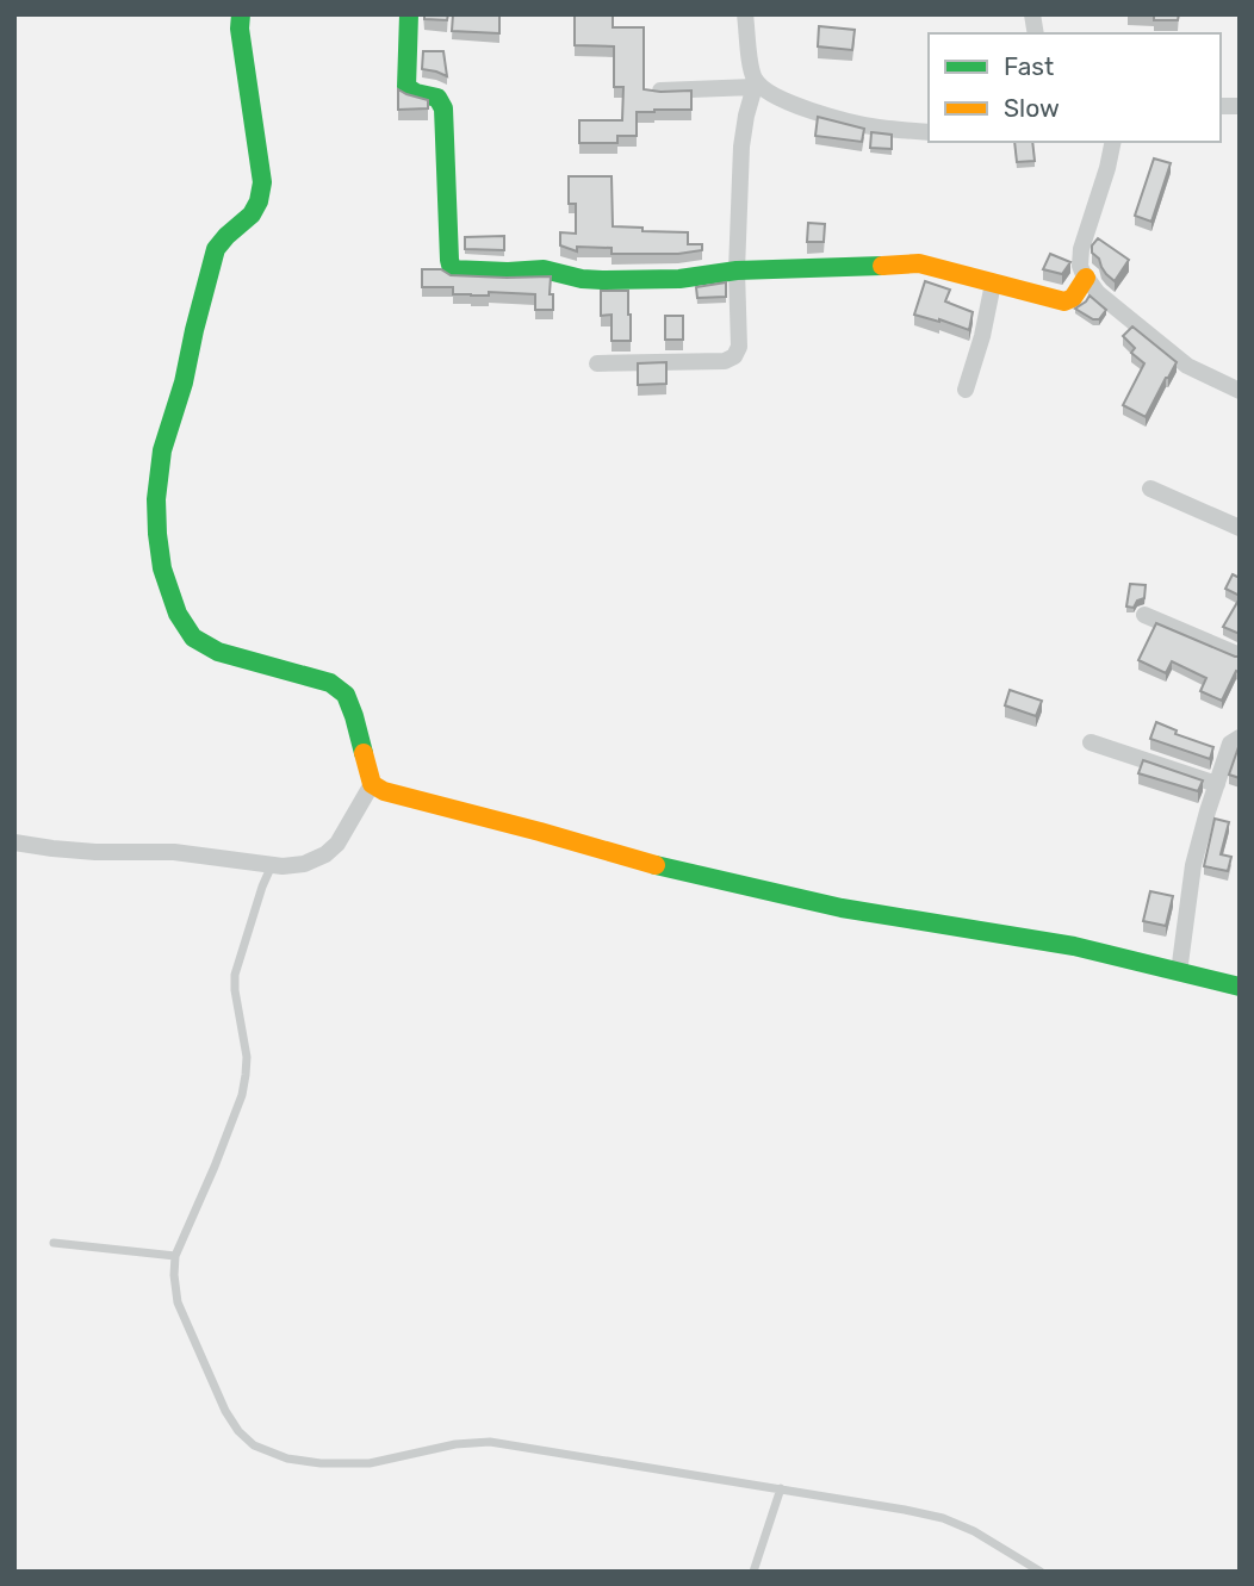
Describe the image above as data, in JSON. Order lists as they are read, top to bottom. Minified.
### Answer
{"legend":["Fast","Slow"]}
